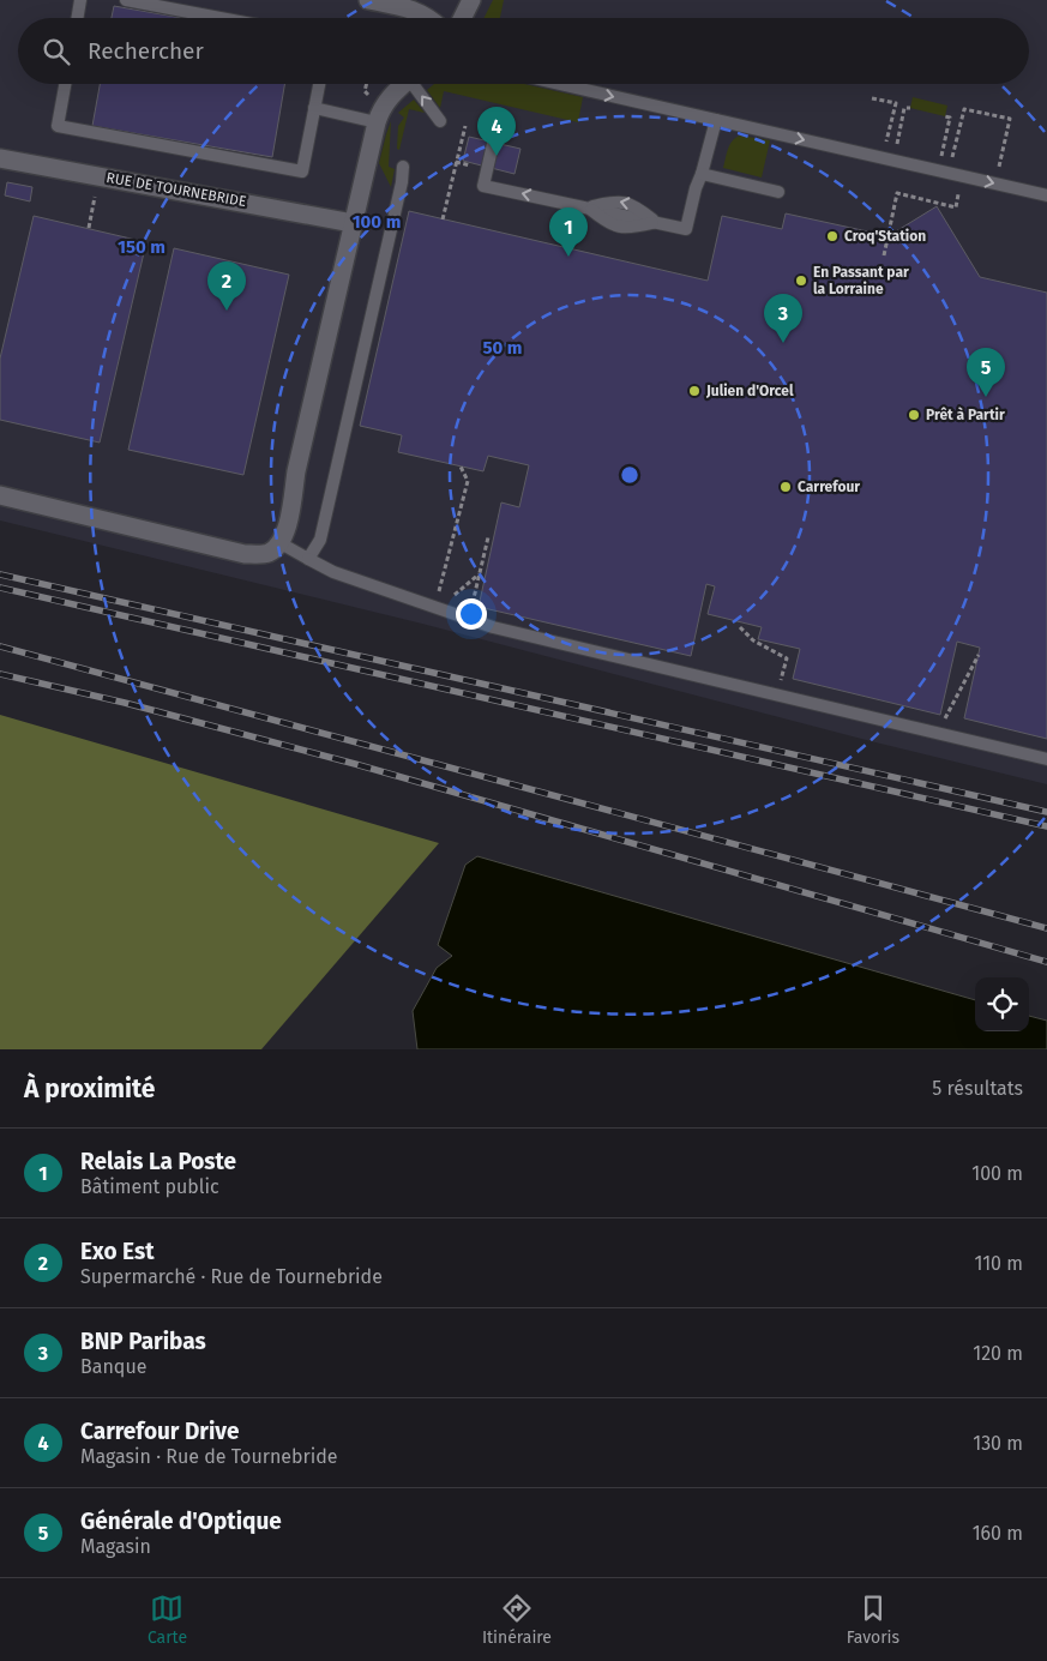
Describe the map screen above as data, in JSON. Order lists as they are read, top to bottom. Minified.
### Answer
{"streets":{"street":["RUE DE TOURNEBRIDE"]},"places":["Croq'Station","En Passant par la Lorraine","Julien d'Orcel","Prêt à Partir","Carrefour"],"page":{"search":"Rechercher","pins":["4","1","2","3","5"],"heading":["À proximité","5 résultats"],"list":[{"mark":"1","name":"Relais La Poste","note":"Bâtiment public","value":"100 m"},{"mark":"2","name":"Exo Est","note":"Supermarché · Rue de Tournebride","value":"110 m"},{"mark":"3","name":"BNP Paribas","note":"Banque","value":"120 m"},{"mark":"4","name":"Carrefour Drive","note":"Magasin · Rue de Tournebride","value":"130 m"},{"mark":"5","name":"Générale d'Optique","note":"Magasin","value":"160 m"}],"nav":["Carte","Itinéraire","Favoris"]},"rings":["100 m","150 m","50 m"]}
